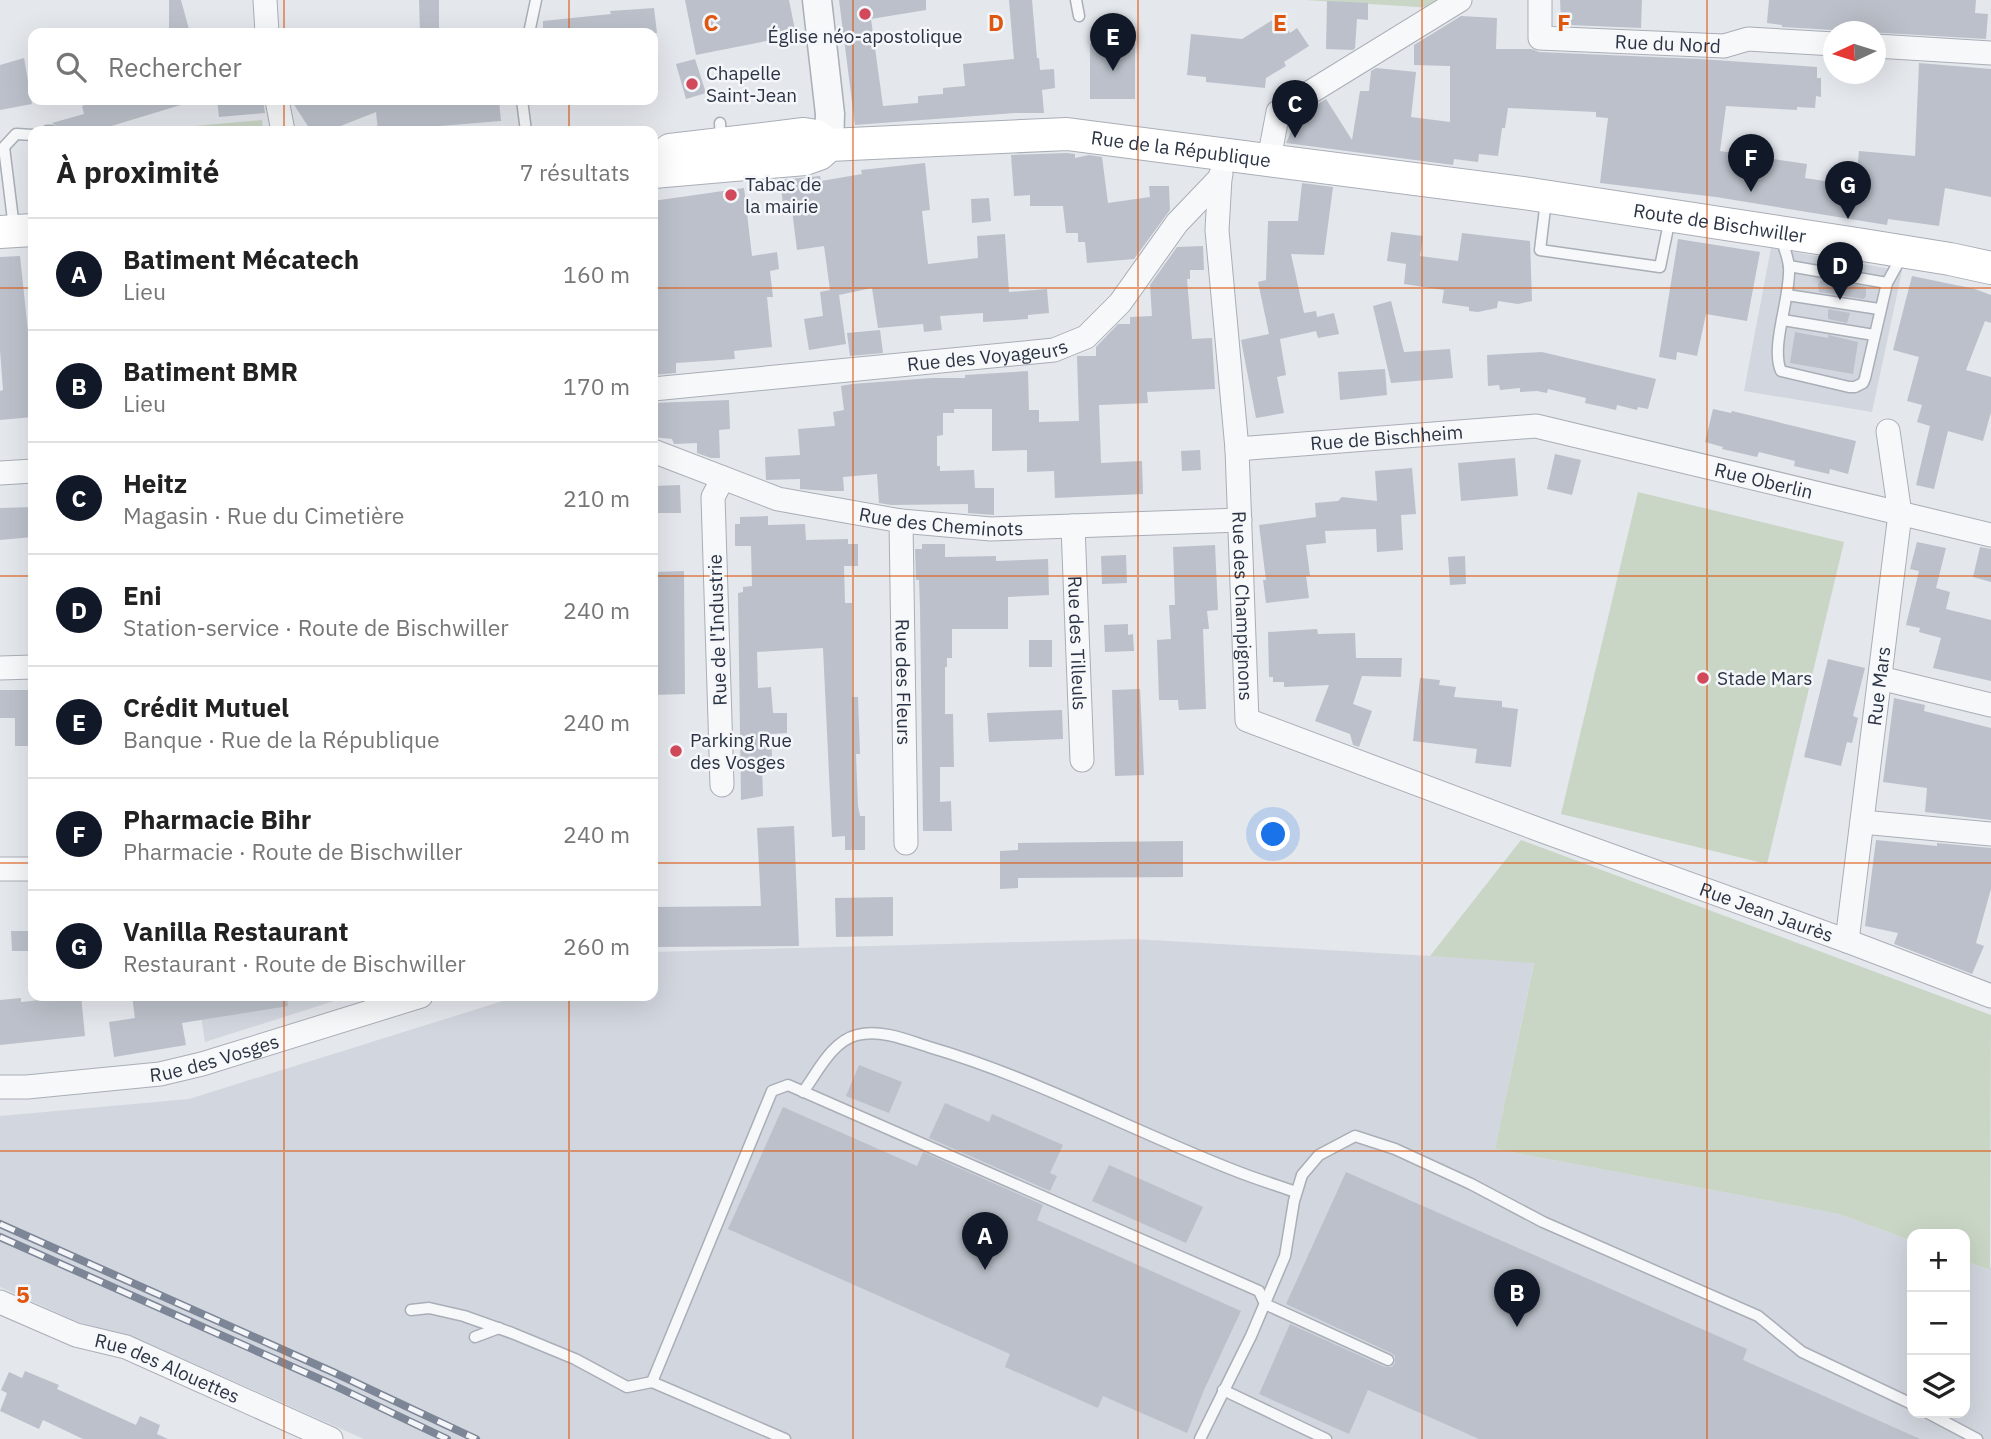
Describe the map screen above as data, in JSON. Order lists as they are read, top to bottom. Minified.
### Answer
{"streets":{"main road":["Rue de la République","Route de Bischwiller"],"street":["Rue du Nord","Rue des Voyageurs","Rue de Bischheim","Rue Oberlin","Rue des Cheminots","Rue des Champignons","Rue de l'Industrie","Rue des Tilleuls","Rue des Fleurs","Rue Mars","Rue Jean Jaurès","Rue des Vosges","Rue des Alouettes"]},"crossings":[["Rue de la République","Route de Bischwiller"],["Rue de la République","Rue des Voyageurs"],["Rue de la République","Rue des Champignons"],["Rue des Voyageurs","Rue des Champignons"],["Rue de Bischheim","Rue Oberlin"],["Rue de Bischheim","Rue des Champignons"],["Rue Oberlin","Rue Mars"],["Rue des Cheminots","Rue des Champignons"],["Rue des Cheminots","Rue de l'Industrie"],["Rue des Cheminots","Rue des Tilleuls"],["Rue des Cheminots","Rue des Fleurs"],["Rue des Champignons","Rue Jean Jaurès"],["Rue Mars","Rue Jean Jaurès"]],"places":["Église néo-apostolique","Chapelle Saint-Jean","Tabac de la mairie","Stade Mars","Parking Rue des Vosges"],"north":"left","page":{"pins":["E","C","F","G","D","A","B"],"search":"Rechercher","heading":["À proximité","7 résultats"],"list":[{"mark":"A","name":"Batiment Mécatech","note":"Lieu","value":"160 m"},{"mark":"B","name":"Batiment BMR","note":"Lieu","value":"170 m"},{"mark":"C","name":"Heitz","note":"Magasin · Rue du Cimetière","value":"210 m"},{"mark":"D","name":"Eni","note":"Station-service · Route de Bischwiller","value":"240 m"},{"mark":"E","name":"Crédit Mutuel","note":"Banque · Rue de la République","value":"240 m"},{"mark":"F","name":"Pharmacie Bihr","note":"Pharmacie · Route de Bischwiller","value":"240 m"},{"mark":"G","name":"Vanilla Restaurant","note":"Restaurant · Route de Bischwiller","value":"260 m"}],"map_buttons":["+","−"]},"grid":{"columns":["C","D","E","F"],"rows":["5"]}}
